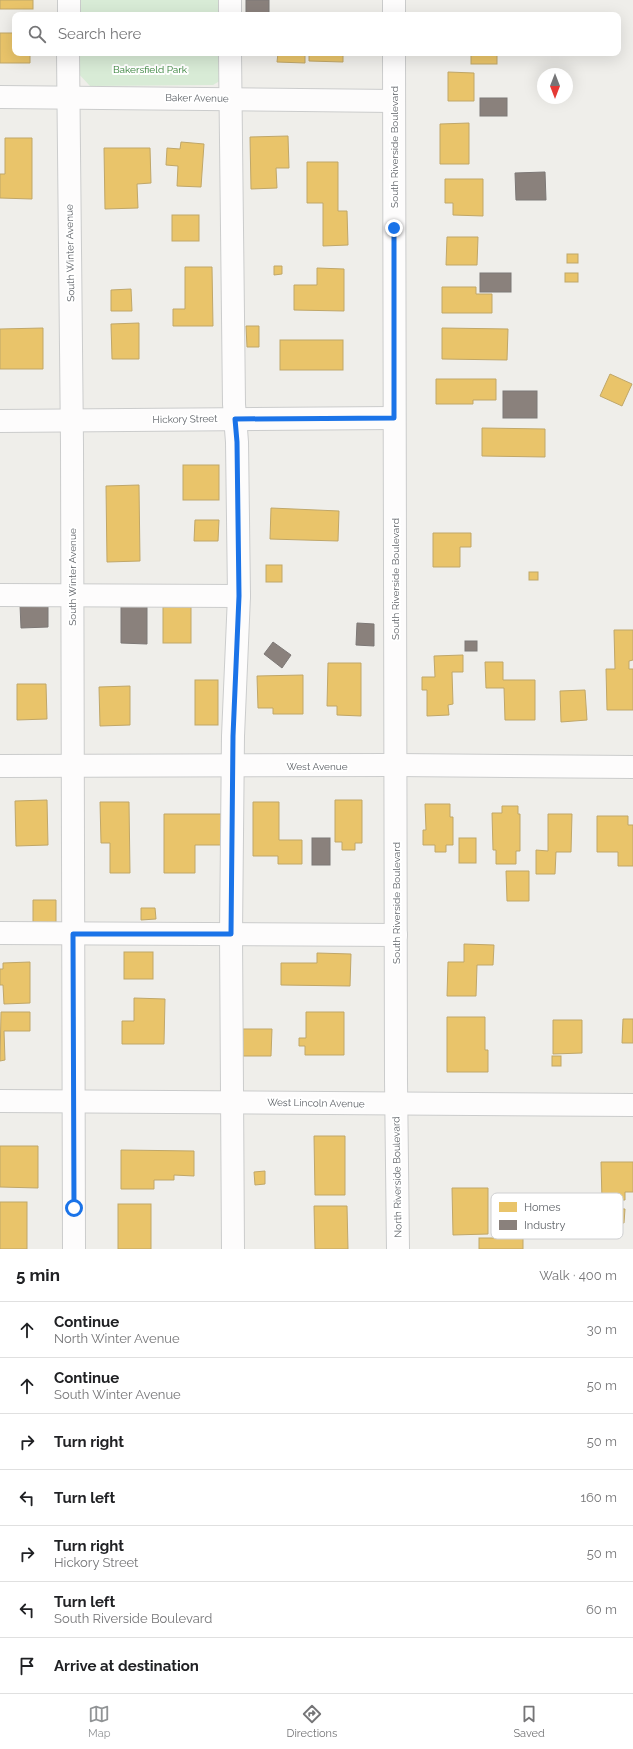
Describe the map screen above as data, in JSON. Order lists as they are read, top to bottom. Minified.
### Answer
{"streets":{"street":["Baker Avenue","South Riverside Boulevard","South Winter Avenue","Hickory Street","West Avenue","West Lincoln Avenue","North Riverside Boulevard"]},"crossings":[["Baker Avenue","South Riverside Boulevard"],["Baker Avenue","South Winter Avenue"],["South Riverside Boulevard","Hickory Street"],["South Riverside Boulevard","West Avenue"],["South Riverside Boulevard","West Lincoln Avenue"],["South Riverside Boulevard","North Riverside Boulevard"],["South Winter Avenue","Hickory Street"],["South Winter Avenue","West Avenue"],["South Winter Avenue","West Lincoln Avenue"],["West Lincoln Avenue","North Riverside Boulevard"]],"parks":["Bakersfield Park"],"legend":["Homes","Industry"],"north":"bottom","page":{"search":"Search here","heading":["5 min","Walk · 400 m"],"list":[["Continue","North Winter Avenue","30 m"],["Continue","South Winter Avenue","50 m"],["Turn right","50 m"],["Turn left","160 m"],["Turn right","Hickory Street","50 m"],["Turn left","South Riverside Boulevard","60 m"],"Arrive at destination"],"nav":["Map","Directions","Saved"]}}
